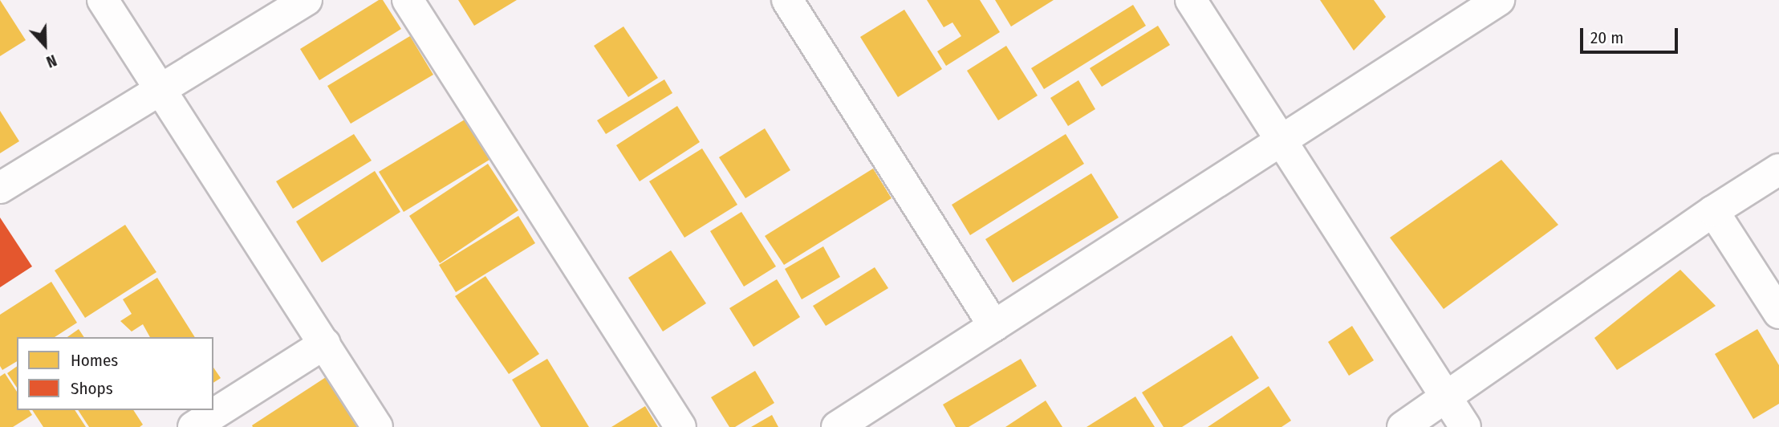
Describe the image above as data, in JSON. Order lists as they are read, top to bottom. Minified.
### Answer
{"legend":["Homes","Shops"],"scale_bar":"20 m","north":"bottom"}
